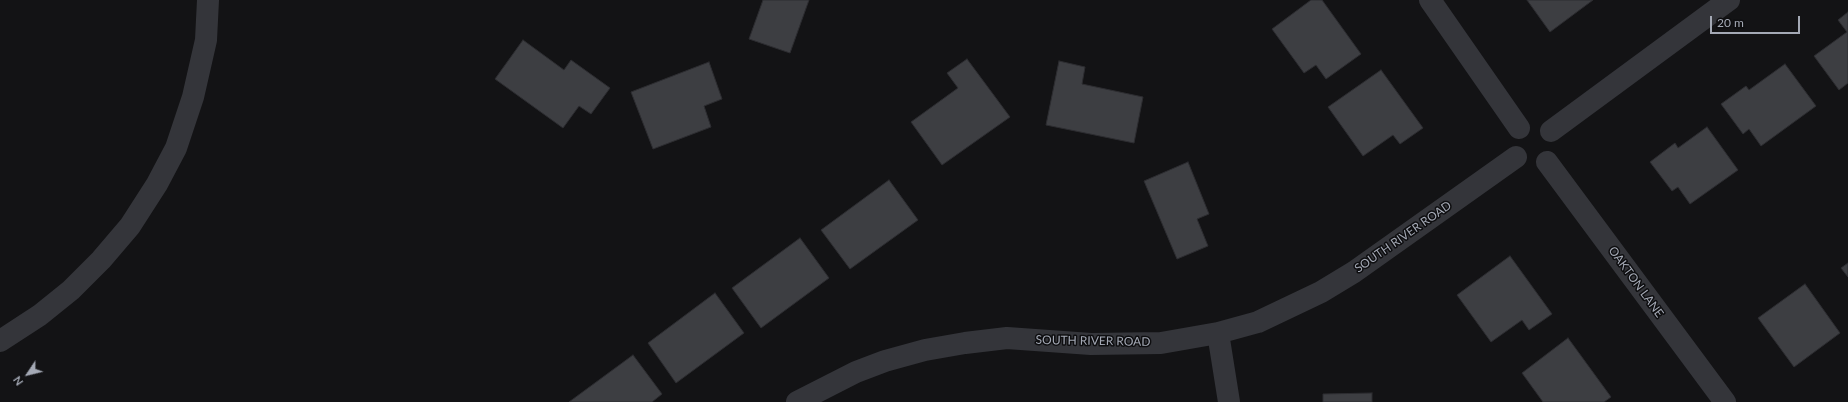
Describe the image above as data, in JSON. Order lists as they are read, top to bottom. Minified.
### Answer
{"streets":{"street":["SOUTH RIVER ROAD","OAKTON LANE"]},"crossings":[["SOUTH RIVER ROAD","OAKTON LANE"]],"scale_bar":"20 m","north":"bottom left"}
